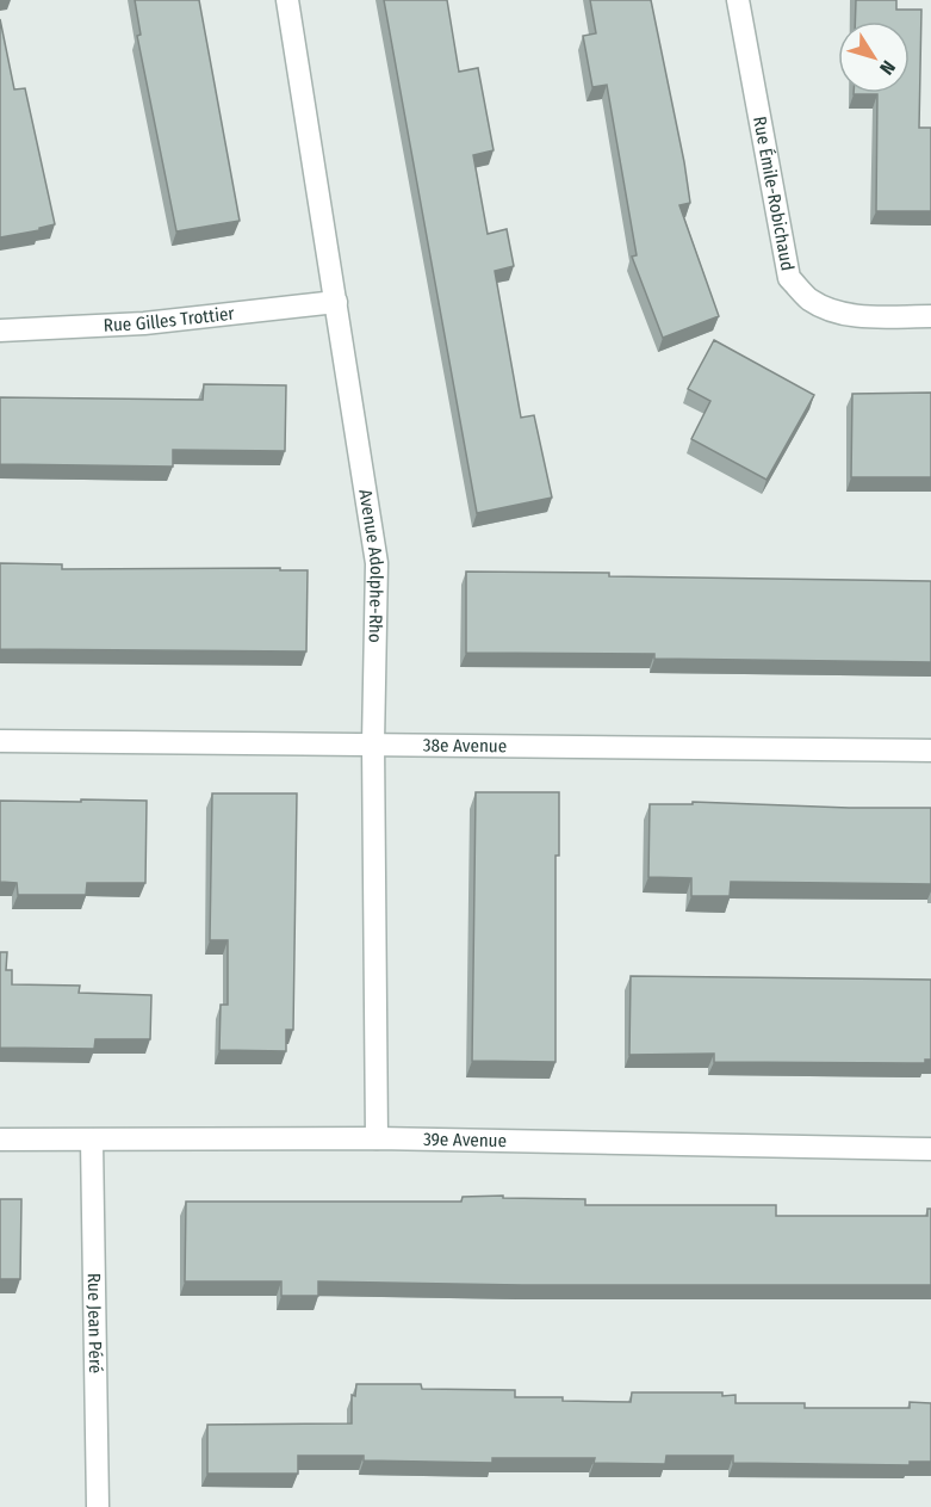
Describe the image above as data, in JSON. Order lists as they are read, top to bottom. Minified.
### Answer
{"streets":{"street":["Rue Émile-Robichaud","Rue Gilles Trottier","Avenue Adolphe-Rho","38e Avenue","39e Avenue","Rue Jean Péré"]},"crossings":[["Rue Gilles Trottier","Avenue Adolphe-Rho"],["Avenue Adolphe-Rho","38e Avenue"],["Avenue Adolphe-Rho","39e Avenue"],["39e Avenue","Rue Jean Péré"]],"north":"bottom right"}
